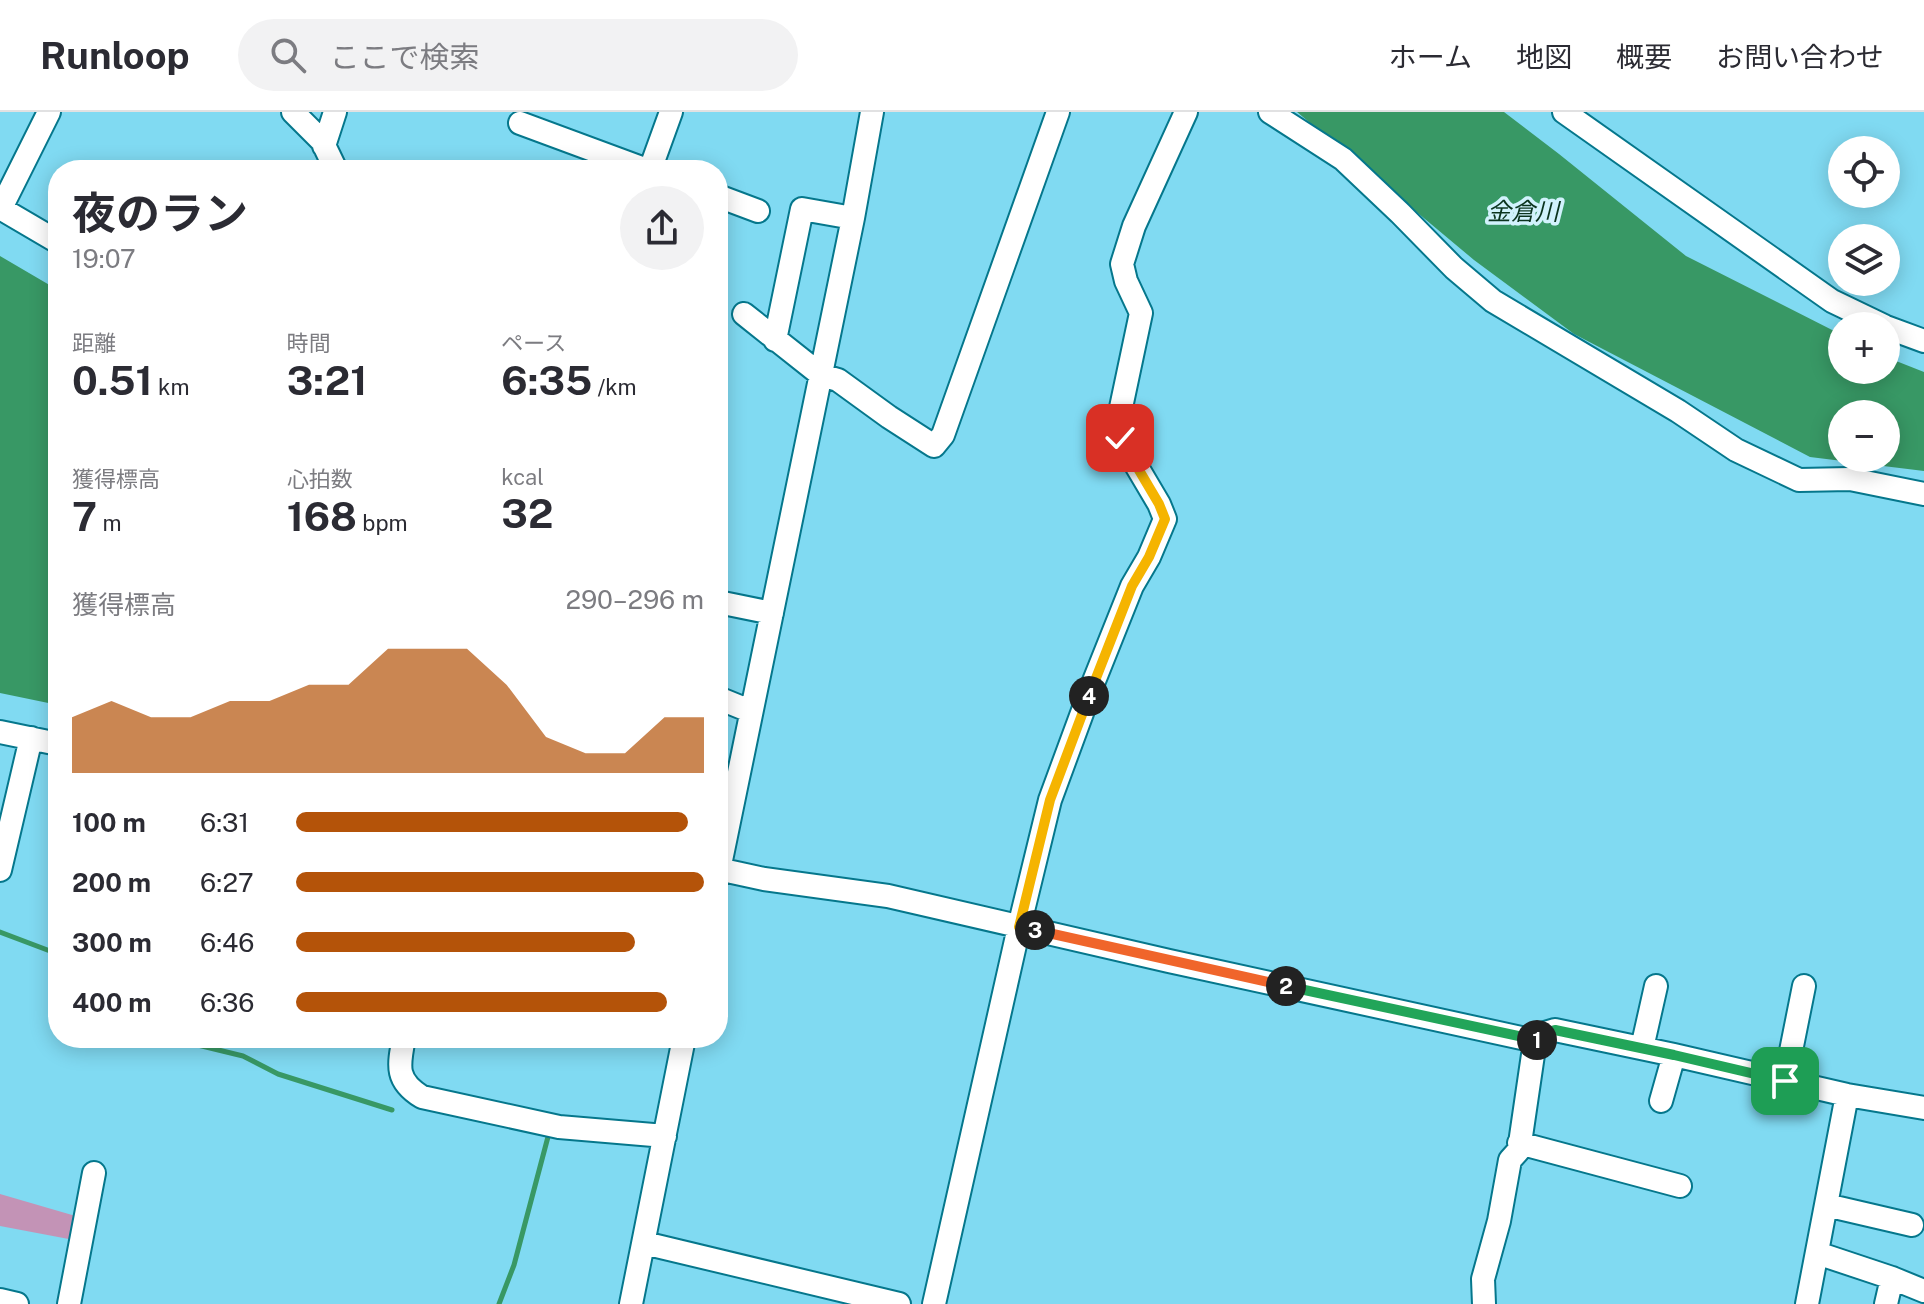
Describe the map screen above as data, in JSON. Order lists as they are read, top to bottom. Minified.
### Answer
{"water":["金倉川"],"page":{"header":"Runloop","search":"ここで検索","nav":["ホーム","地図","概要","お問い合わせ"],"map_buttons":["+","−"],"heading":["夜のラン","19:07"],"stats":[["距離","0.51 km"],["時間","3:21"],["ペース","6:35 /km"],["獲得標高","7 m"],["心拍数","168 bpm"],["kcal","32"]],"chart":["獲得標高","290–296 m"],"pins":["4","3","2","1"],"list":[{"name":"100 m","note":"6:31"},{"name":"200 m","note":"6:27"},{"name":"300 m","note":"6:46"},{"name":"400 m","note":"6:36"}]}}
